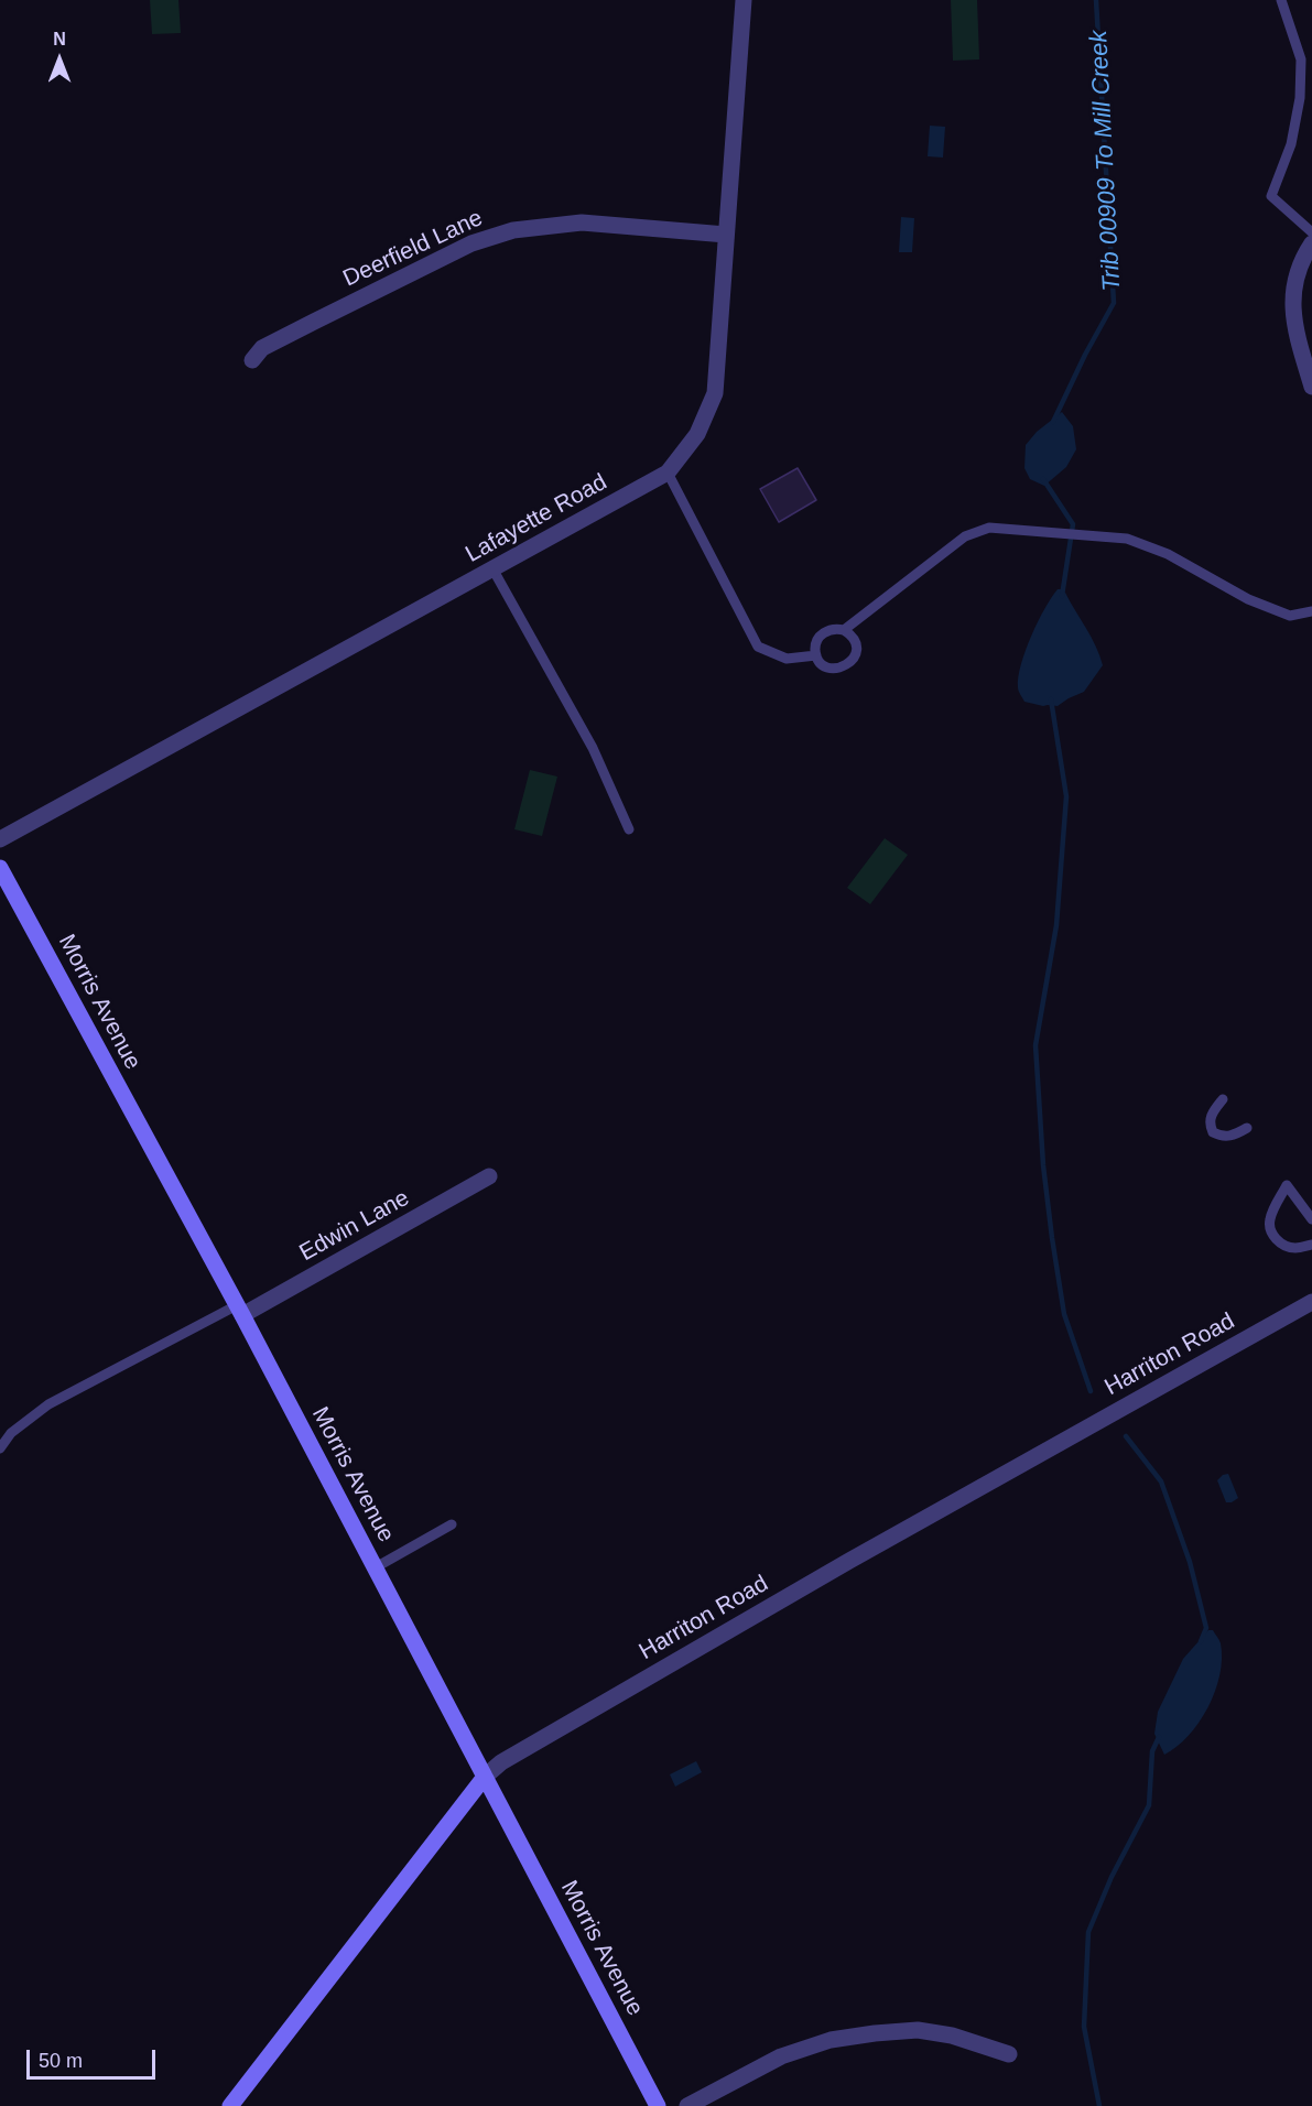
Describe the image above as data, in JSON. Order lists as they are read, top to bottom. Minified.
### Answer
{"streets":{"street":["Deerfield Lane","Lafayette Road","Morris Avenue","Edwin Lane","Harriton Road"]},"crossings":[["Deerfield Lane","Lafayette Road"],["Morris Avenue","Edwin Lane"],["Morris Avenue","Harriton Road"]],"water":["Trib 00909 To Mill Creek"],"scale_bar":"50 m","north":"top"}
